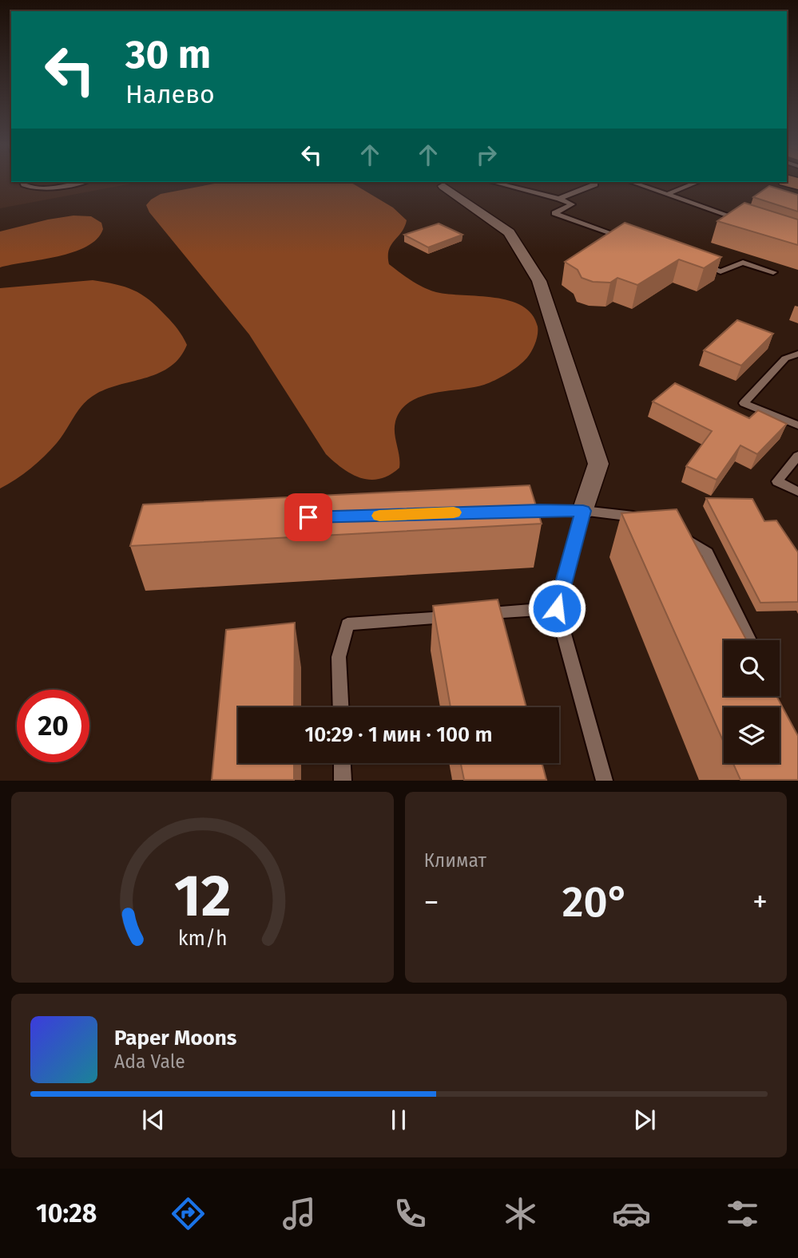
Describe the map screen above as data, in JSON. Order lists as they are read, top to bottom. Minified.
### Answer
{"page":{"turn":["30 m","Налево"],"limit":"20","trip":"10:29 · 1 мин · 100 m","tile":"Климат","heat":["−","20°","+"],"song":["Paper Moons","Ada Vale"],"tabs":"10:28","gauge":["12","km/h"]}}
